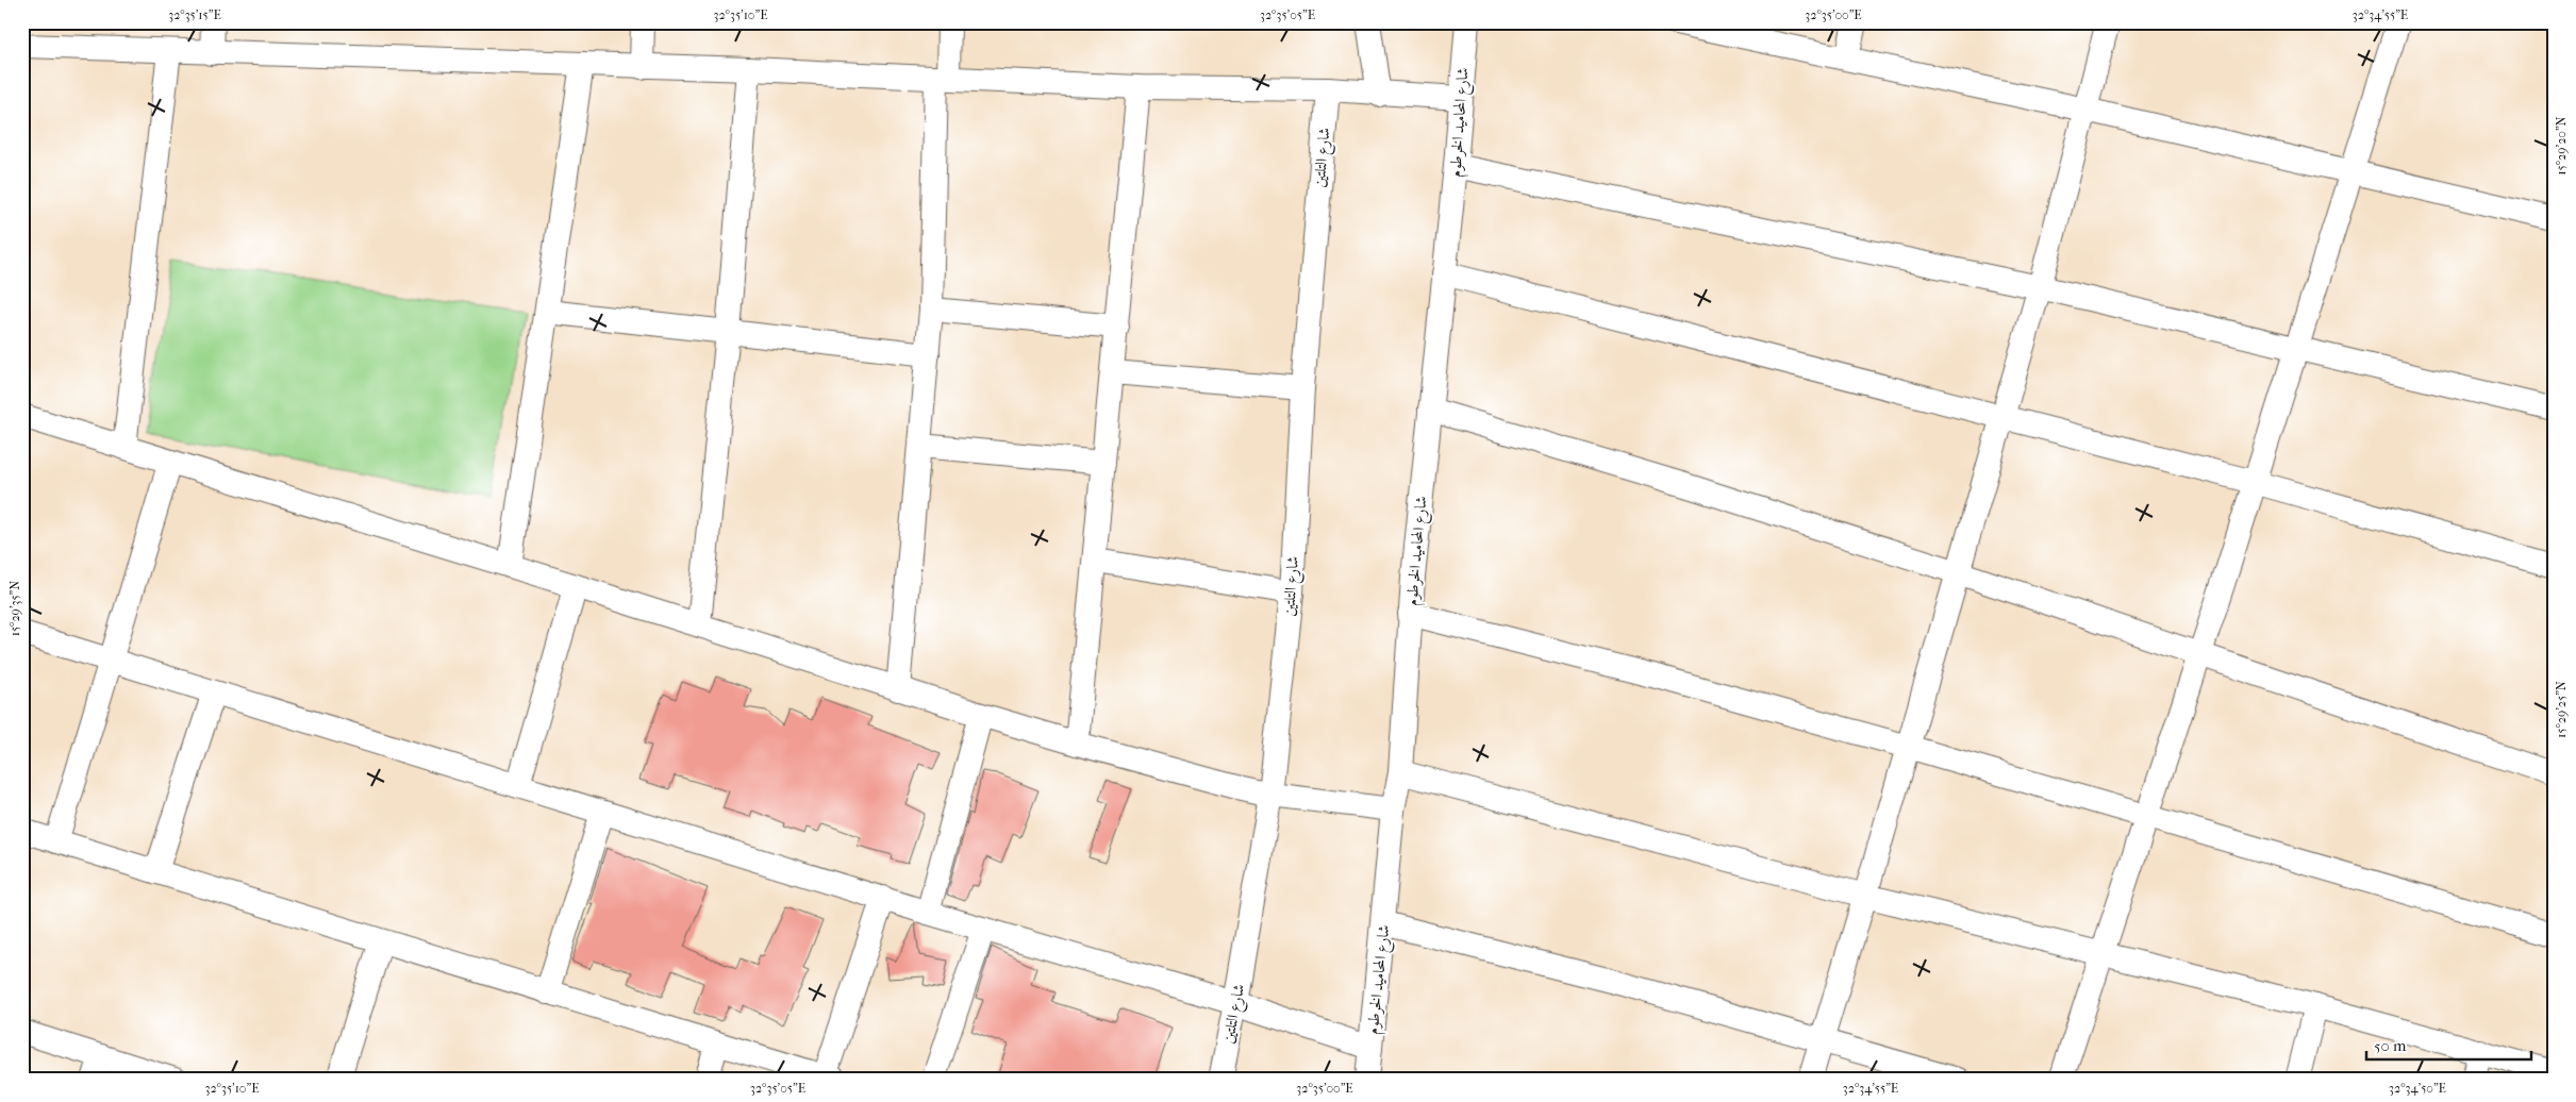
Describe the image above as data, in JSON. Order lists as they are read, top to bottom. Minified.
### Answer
{"streets":{"street":["شارع المحاميد الخرطوم","شارع التلتين"]},"scale_bar":"50 m","coordinates":["32°35'15\"E","32°35'10\"E","32°35'05\"E","32°35'00\"E","32°34'55\"E","15°29'20\"N","15°29'35\"N","15°29'25\"N","32°34'50\"E"]}
